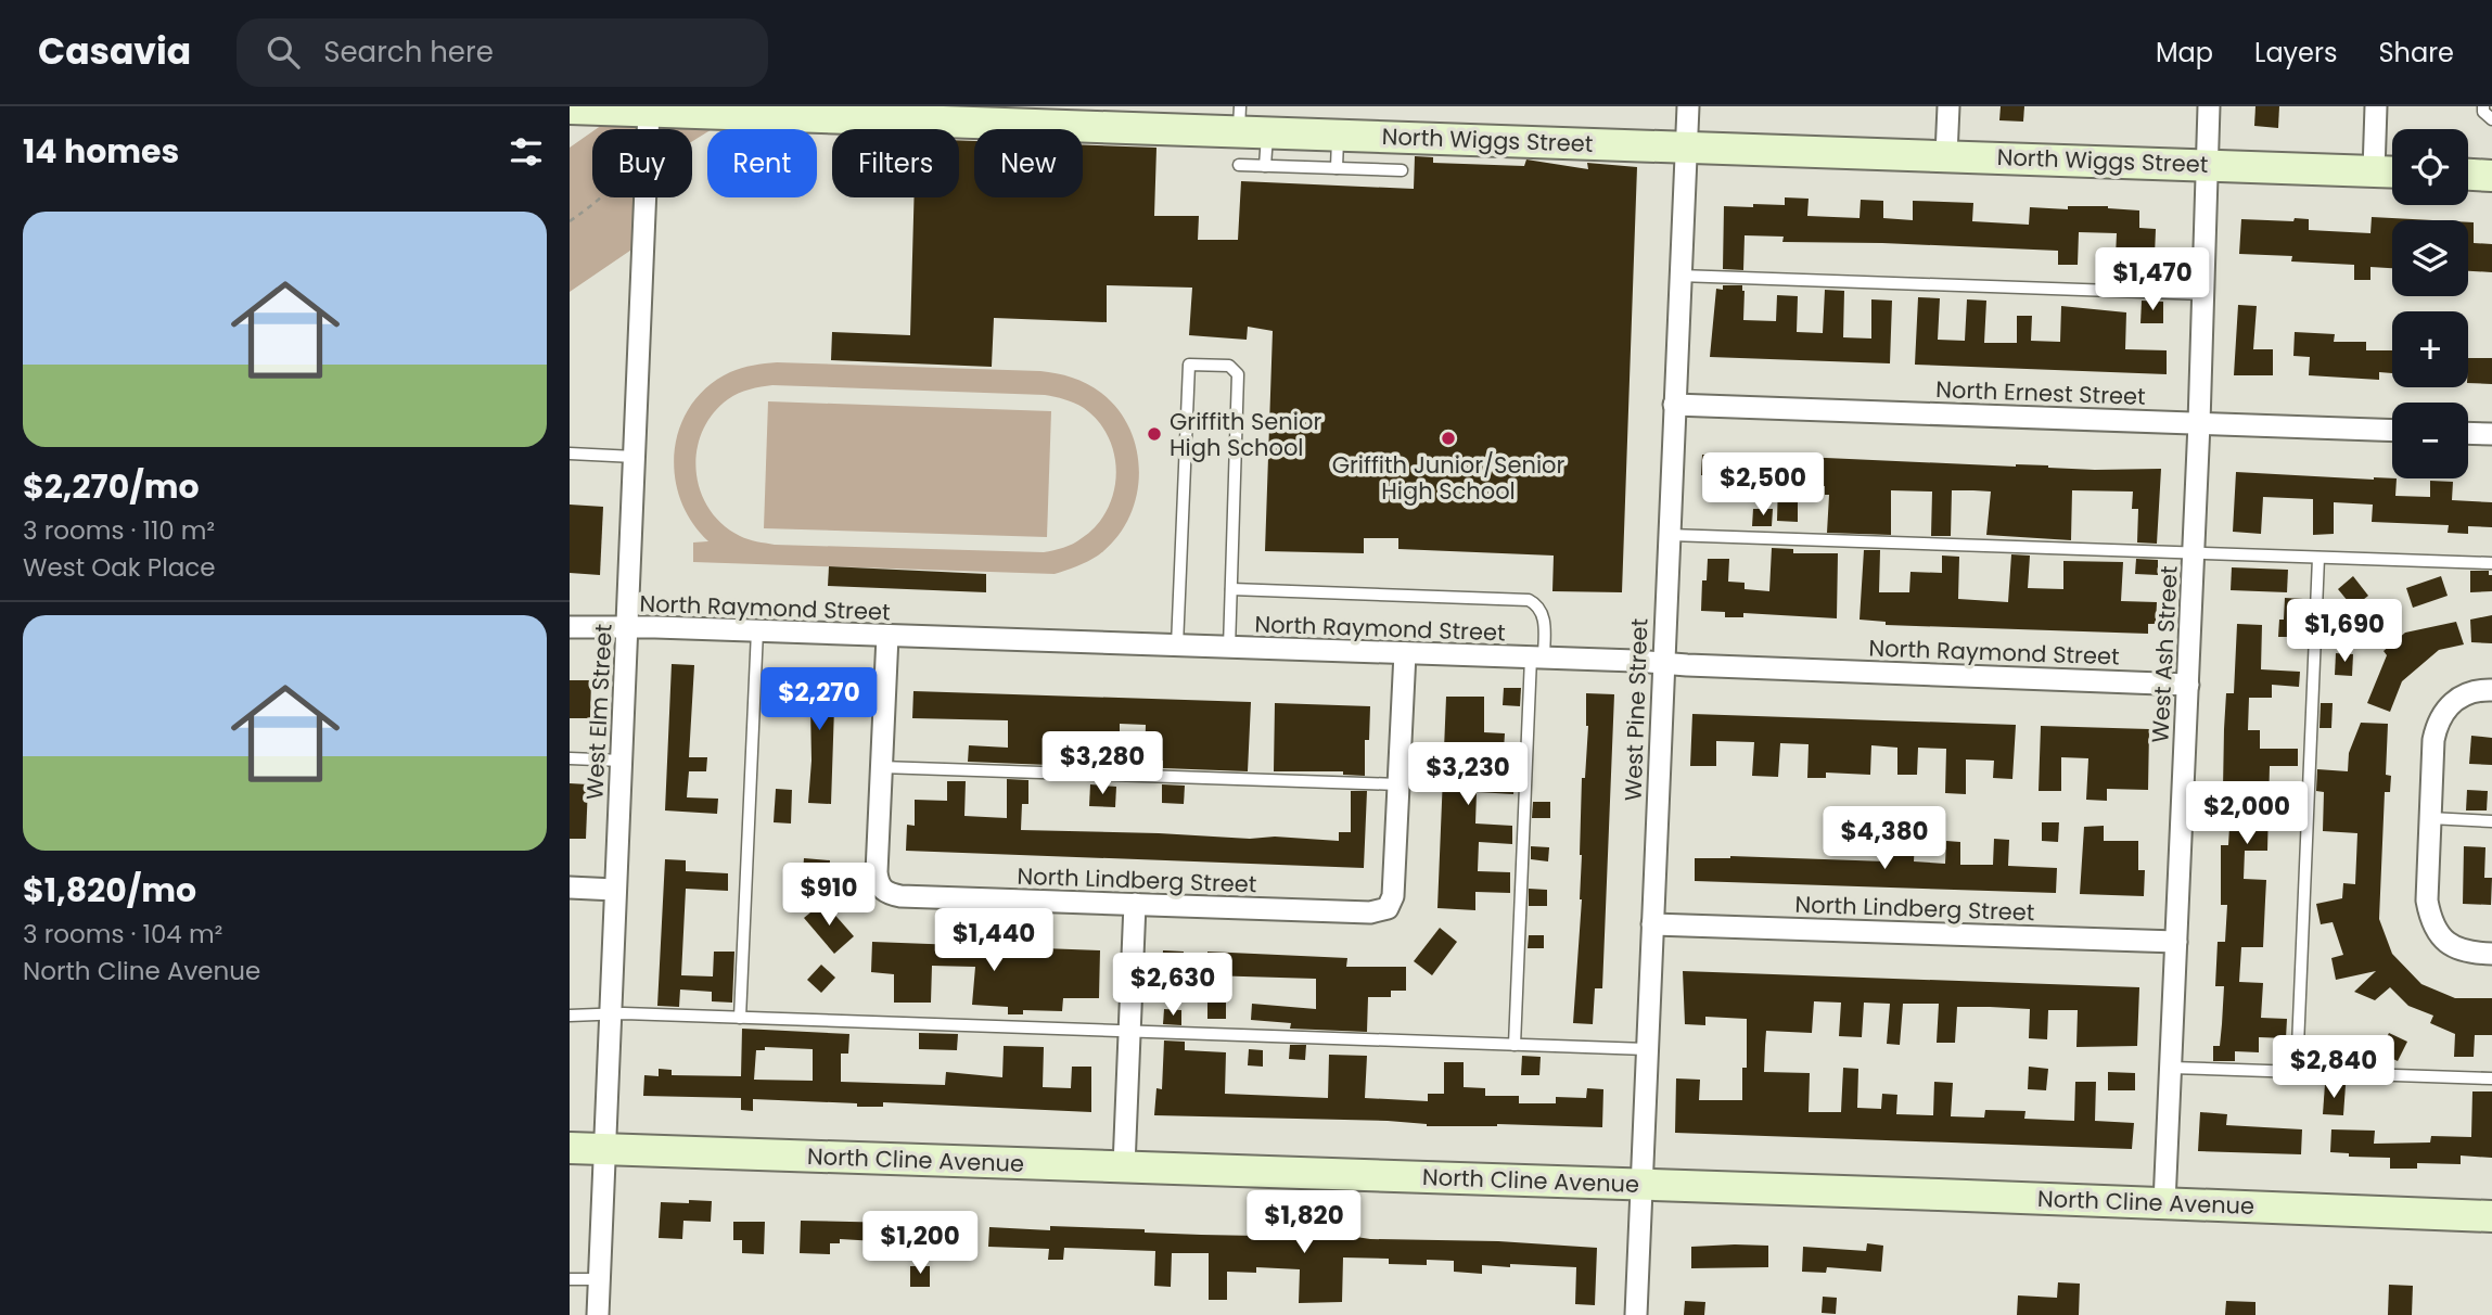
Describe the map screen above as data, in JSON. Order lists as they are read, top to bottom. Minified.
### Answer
{"streets":{"street":["North Wiggs Street","North Ernest Street","North Raymond Street","West Ash Street","West Pine Street","West Elm Street","North Lindberg Street","North Cline Avenue"]},"crossings":[["North Wiggs Street","West Ash Street"],["North Wiggs Street","West Pine Street"],["North Wiggs Street","West Elm Street"],["North Ernest Street","West Ash Street"],["North Ernest Street","West Pine Street"],["North Raymond Street","West Ash Street"],["North Raymond Street","West Pine Street"],["North Raymond Street","West Elm Street"],["West Ash Street","North Lindberg Street"],["West Ash Street","North Cline Avenue"],["West Pine Street","North Lindberg Street"],["West Pine Street","North Cline Avenue"],["West Elm Street","North Cline Avenue"]],"places":["Griffith Senior High School","Griffith Junior/Senior High School"],"page":{"header":"Casavia","search":"Search here","nav":["Map","Layers","Share"],"heading":"14 homes","map_buttons":["+","−"],"chip":["Buy","Rent","Filters","New"],"list":[{"name":"$2,270/mo","note":"3 rooms · 110 m² · West Oak Place"},{"name":"$1,820/mo","note":"3 rooms · 104 m² · North Cline Avenue"}],"price":["$1,470","$2,500","$1,690","$2,270","$3,280","$3,230","$2,000","$4,380","$910","$1,440","$2,630","$2,840","$1,820","$1,200"]}}
